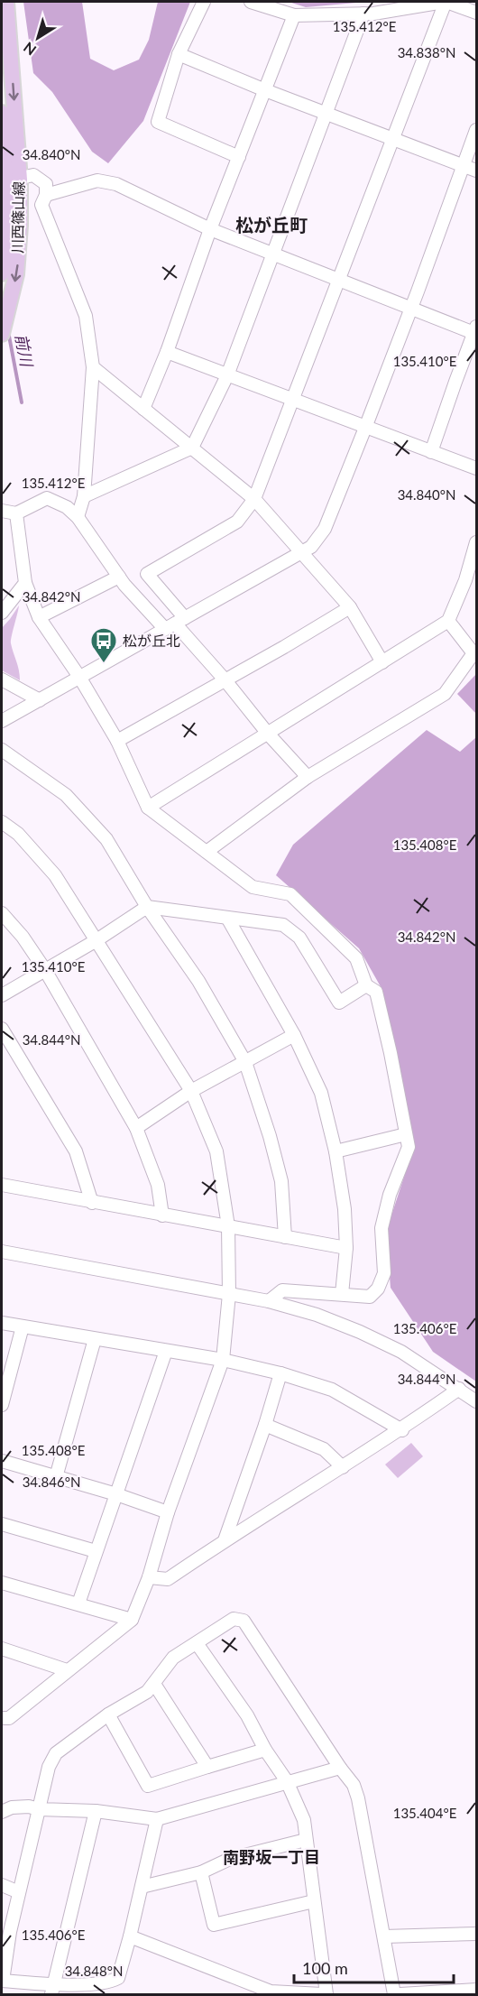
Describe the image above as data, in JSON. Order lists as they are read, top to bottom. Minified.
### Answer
{"streets":{"main road":["川西篠山線"]},"districts":["松が丘町","南野坂一丁目"],"water":["前川"],"places":{"bus stop":["松が丘北"]},"scale_bar":"100 m","north":"bottom left","coordinates":["135.412°E","34.838°N","34.840°N","135.410°E","34.842°N","135.408°E","34.844°N","135.406°E","34.846°N","135.404°E","34.848°N"]}
